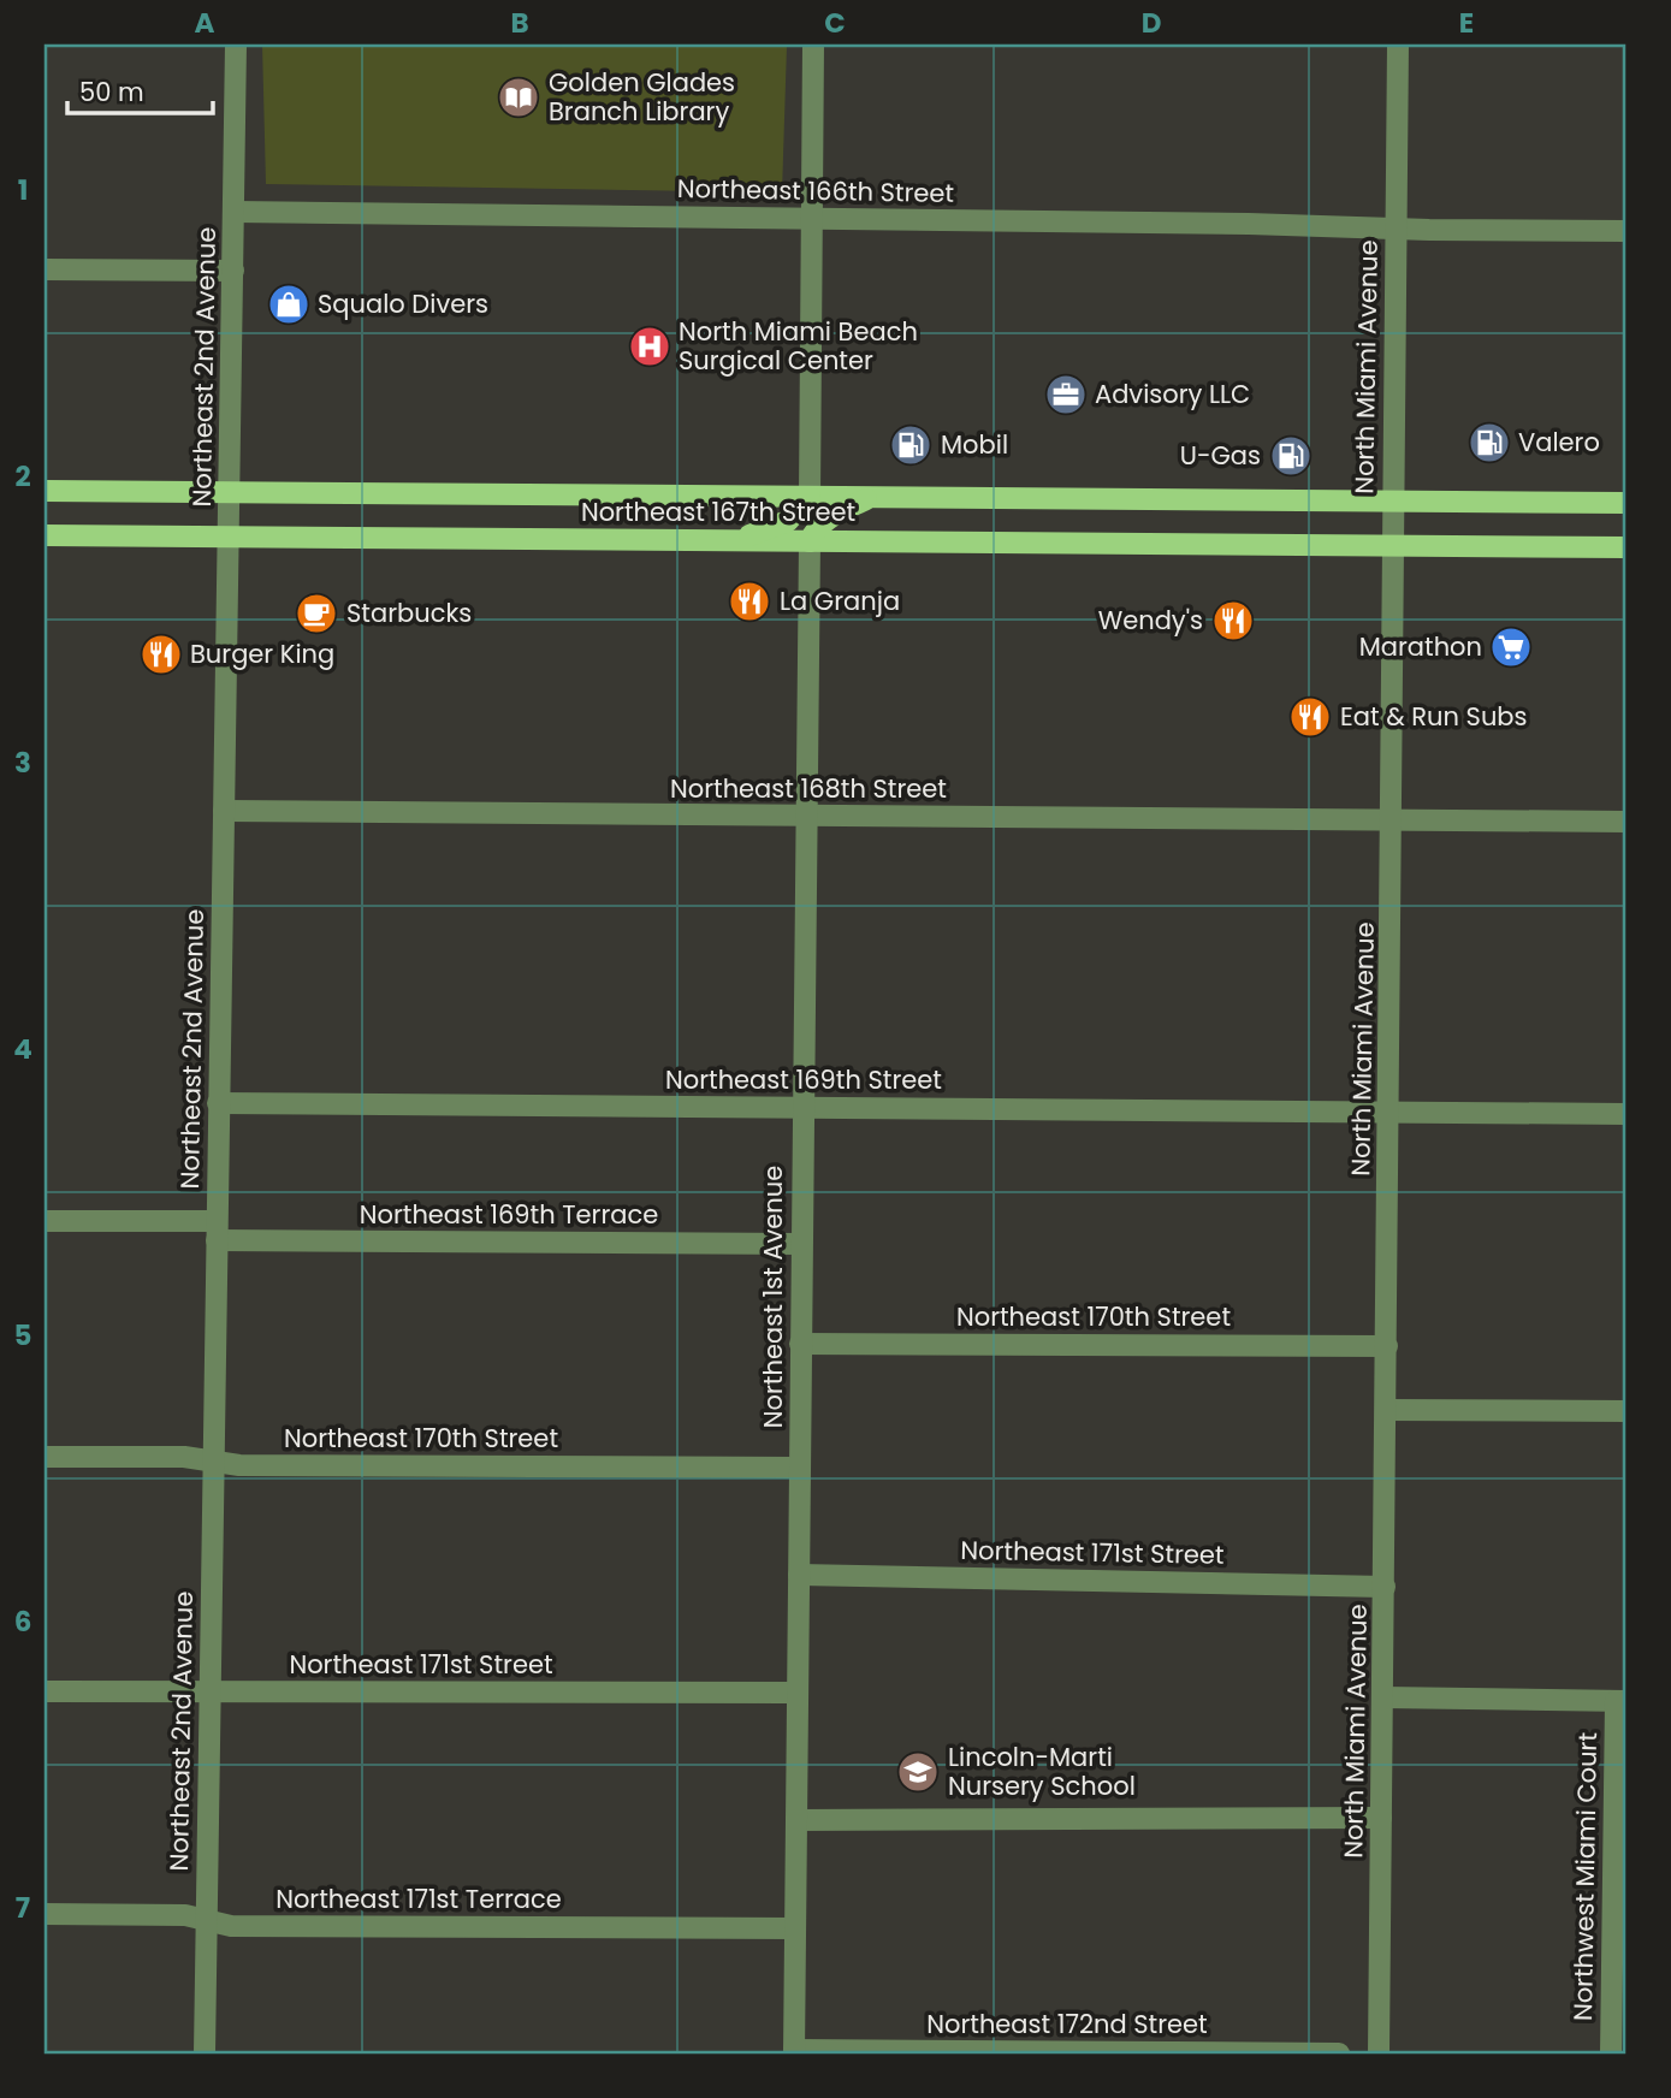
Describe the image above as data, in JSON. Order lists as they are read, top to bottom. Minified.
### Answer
{"streets":{"main road":["Northeast 167th Street"],"street":["Northeast 166th Street","Northeast 2nd Avenue","North Miami Avenue","Northeast 168th Street","Northeast 169th Street","Northeast 169th Terrace","Northeast 1st Avenue","Northeast 170th Street","Northeast 171st Street","Northwest Miami Court","Northeast 171st Terrace","Northeast 172nd Street"]},"crossings":[["Northeast 166th Street","Northeast 2nd Avenue"],["Northeast 166th Street","North Miami Avenue"],["Northeast 2nd Avenue","Northeast 167th Street"],["Northeast 2nd Avenue","Northeast 168th Street"],["Northeast 2nd Avenue","Northeast 169th Street"],["Northeast 2nd Avenue","Northeast 169th Terrace"],["Northeast 2nd Avenue","Northeast 170th Street"],["Northeast 2nd Avenue","Northeast 171st Street"],["Northeast 2nd Avenue","Northeast 171st Terrace"],["North Miami Avenue","Northeast 167th Street"],["North Miami Avenue","Northeast 168th Street"],["North Miami Avenue","Northeast 169th Street"],["North Miami Avenue","Northeast 170th Street"],["North Miami Avenue","Northeast 171st Street"],["Northeast 167th Street","Northeast 1st Avenue"],["Northeast 168th Street","Northeast 1st Avenue"],["Northeast 169th Street","Northeast 1st Avenue"],["Northeast 169th Terrace","Northeast 1st Avenue"],["Northeast 1st Avenue","Northeast 170th Street"],["Northeast 1st Avenue","Northeast 171st Street"],["Northeast 1st Avenue","Northeast 171st Terrace"],["Northeast 1st Avenue","Northeast 172nd Street"]],"places":{"library":["Golden Glades Branch Library"],"shop":["Squalo Divers"],"hospital":["North Miami Beach Surgical Center"],"office":["Advisory LLC"],"fuel station":["Valero","Mobil","U-Gas"],"restaurant":["La Granja","Wendy's","Burger King","Eat & Run Subs"],"cafe":["Starbucks"],"supermarket":["Marathon"],"school or university":["Lincoln-Marti Nursery School"]},"scale_bar":"50 m","grid":{"columns":["A","B","C","D","E"],"rows":["1","2","3","4","5","6","7"]}}
